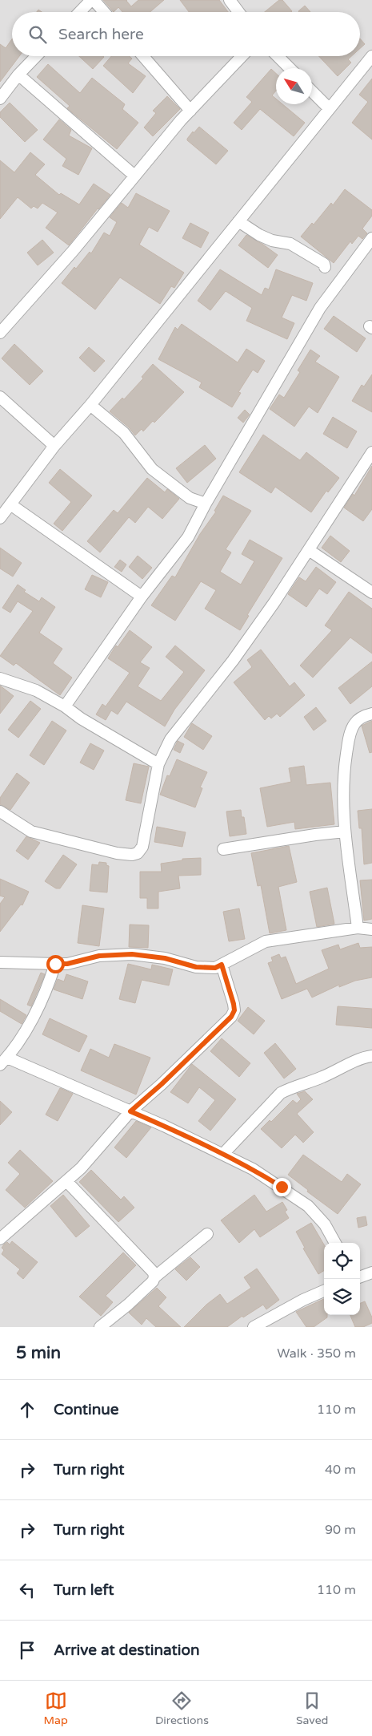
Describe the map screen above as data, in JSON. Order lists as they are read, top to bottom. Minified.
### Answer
{"north":"top left","page":{"search":"Search here","heading":["5 min","Walk · 350 m"],"list":[["Continue","110 m"],["Turn right","40 m"],["Turn right","90 m"],["Turn left","110 m"],"Arrive at destination"],"nav":["Map","Directions","Saved"]}}
